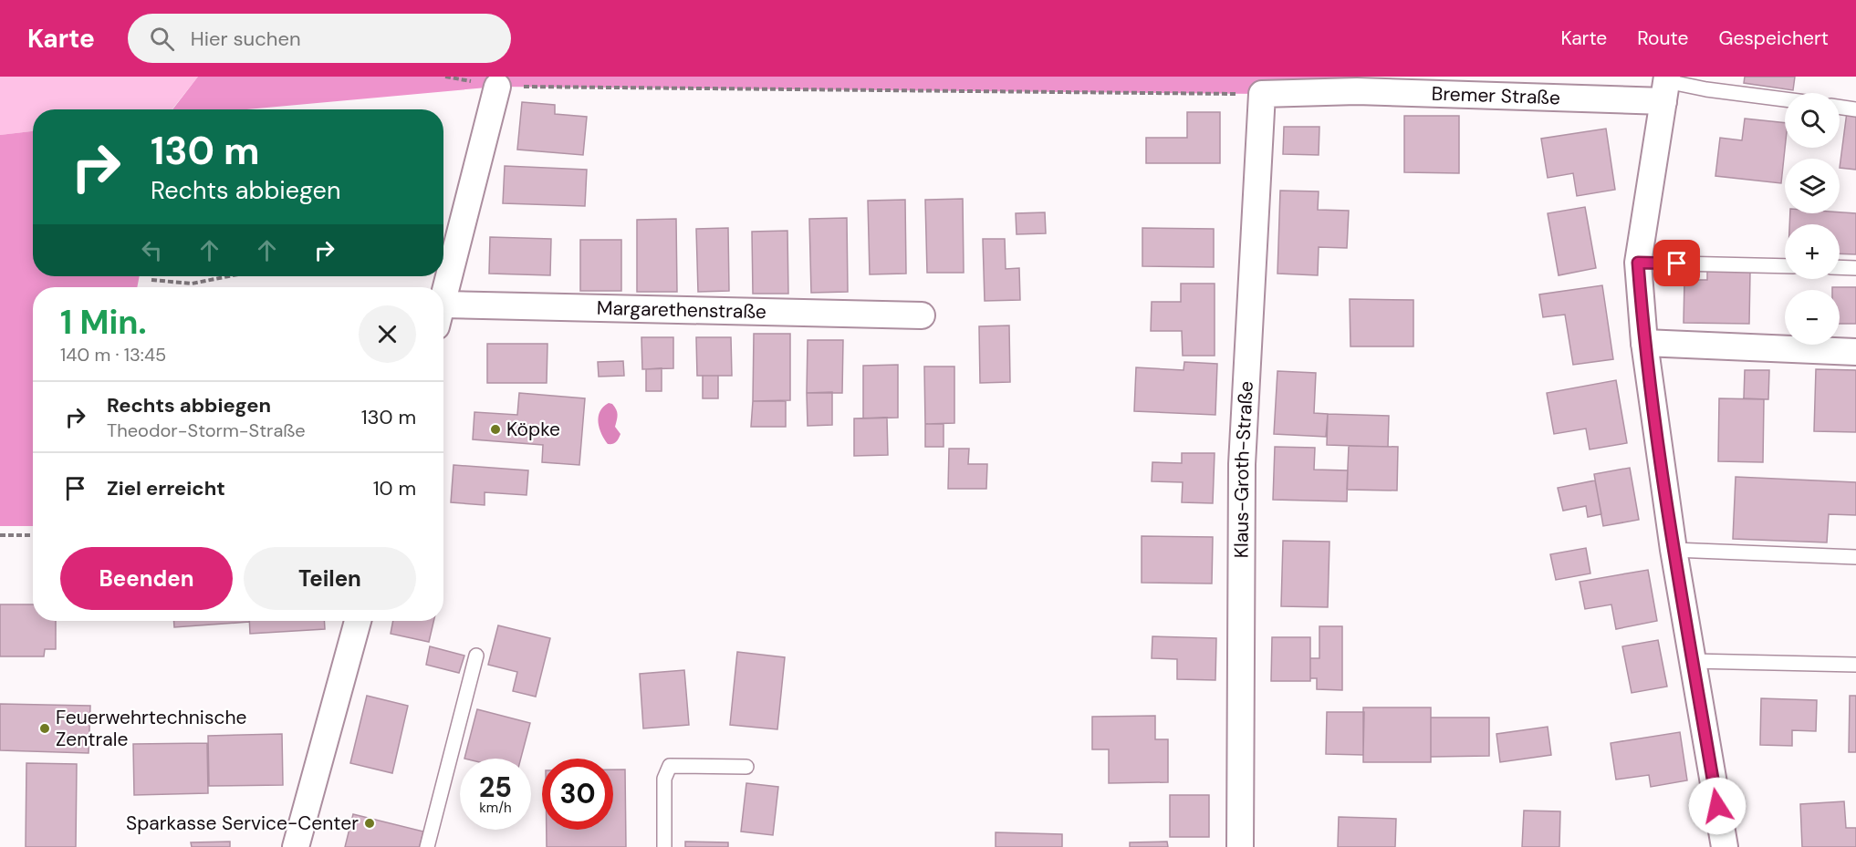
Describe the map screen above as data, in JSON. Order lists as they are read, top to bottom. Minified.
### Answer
{"streets":{"street":["Bremer Straße","Margarethenstraße","Klaus-Groth-Straße"]},"crossings":[["Bremer Straße","Klaus-Groth-Straße"]],"places":["Köpke","Feuerwehrtechnische Zentrale","Sparkasse Service-Center"],"page":{"header":"Karte","search":"Hier suchen","nav":["Karte","Route","Gespeichert"],"map_buttons":["+","−"],"turn":["130 m","Rechts abbiegen"],"heading":["1 Min.","140 m · 13:45"],"list":[{"name":"Rechts abbiegen","note":"Theodor-Storm-Straße","value":"130 m"},{"name":"Ziel erreicht","value":"10 m"}],"buttons":["Beenden","Teilen"],"speed":"25 km/h","limit":"30"}}
